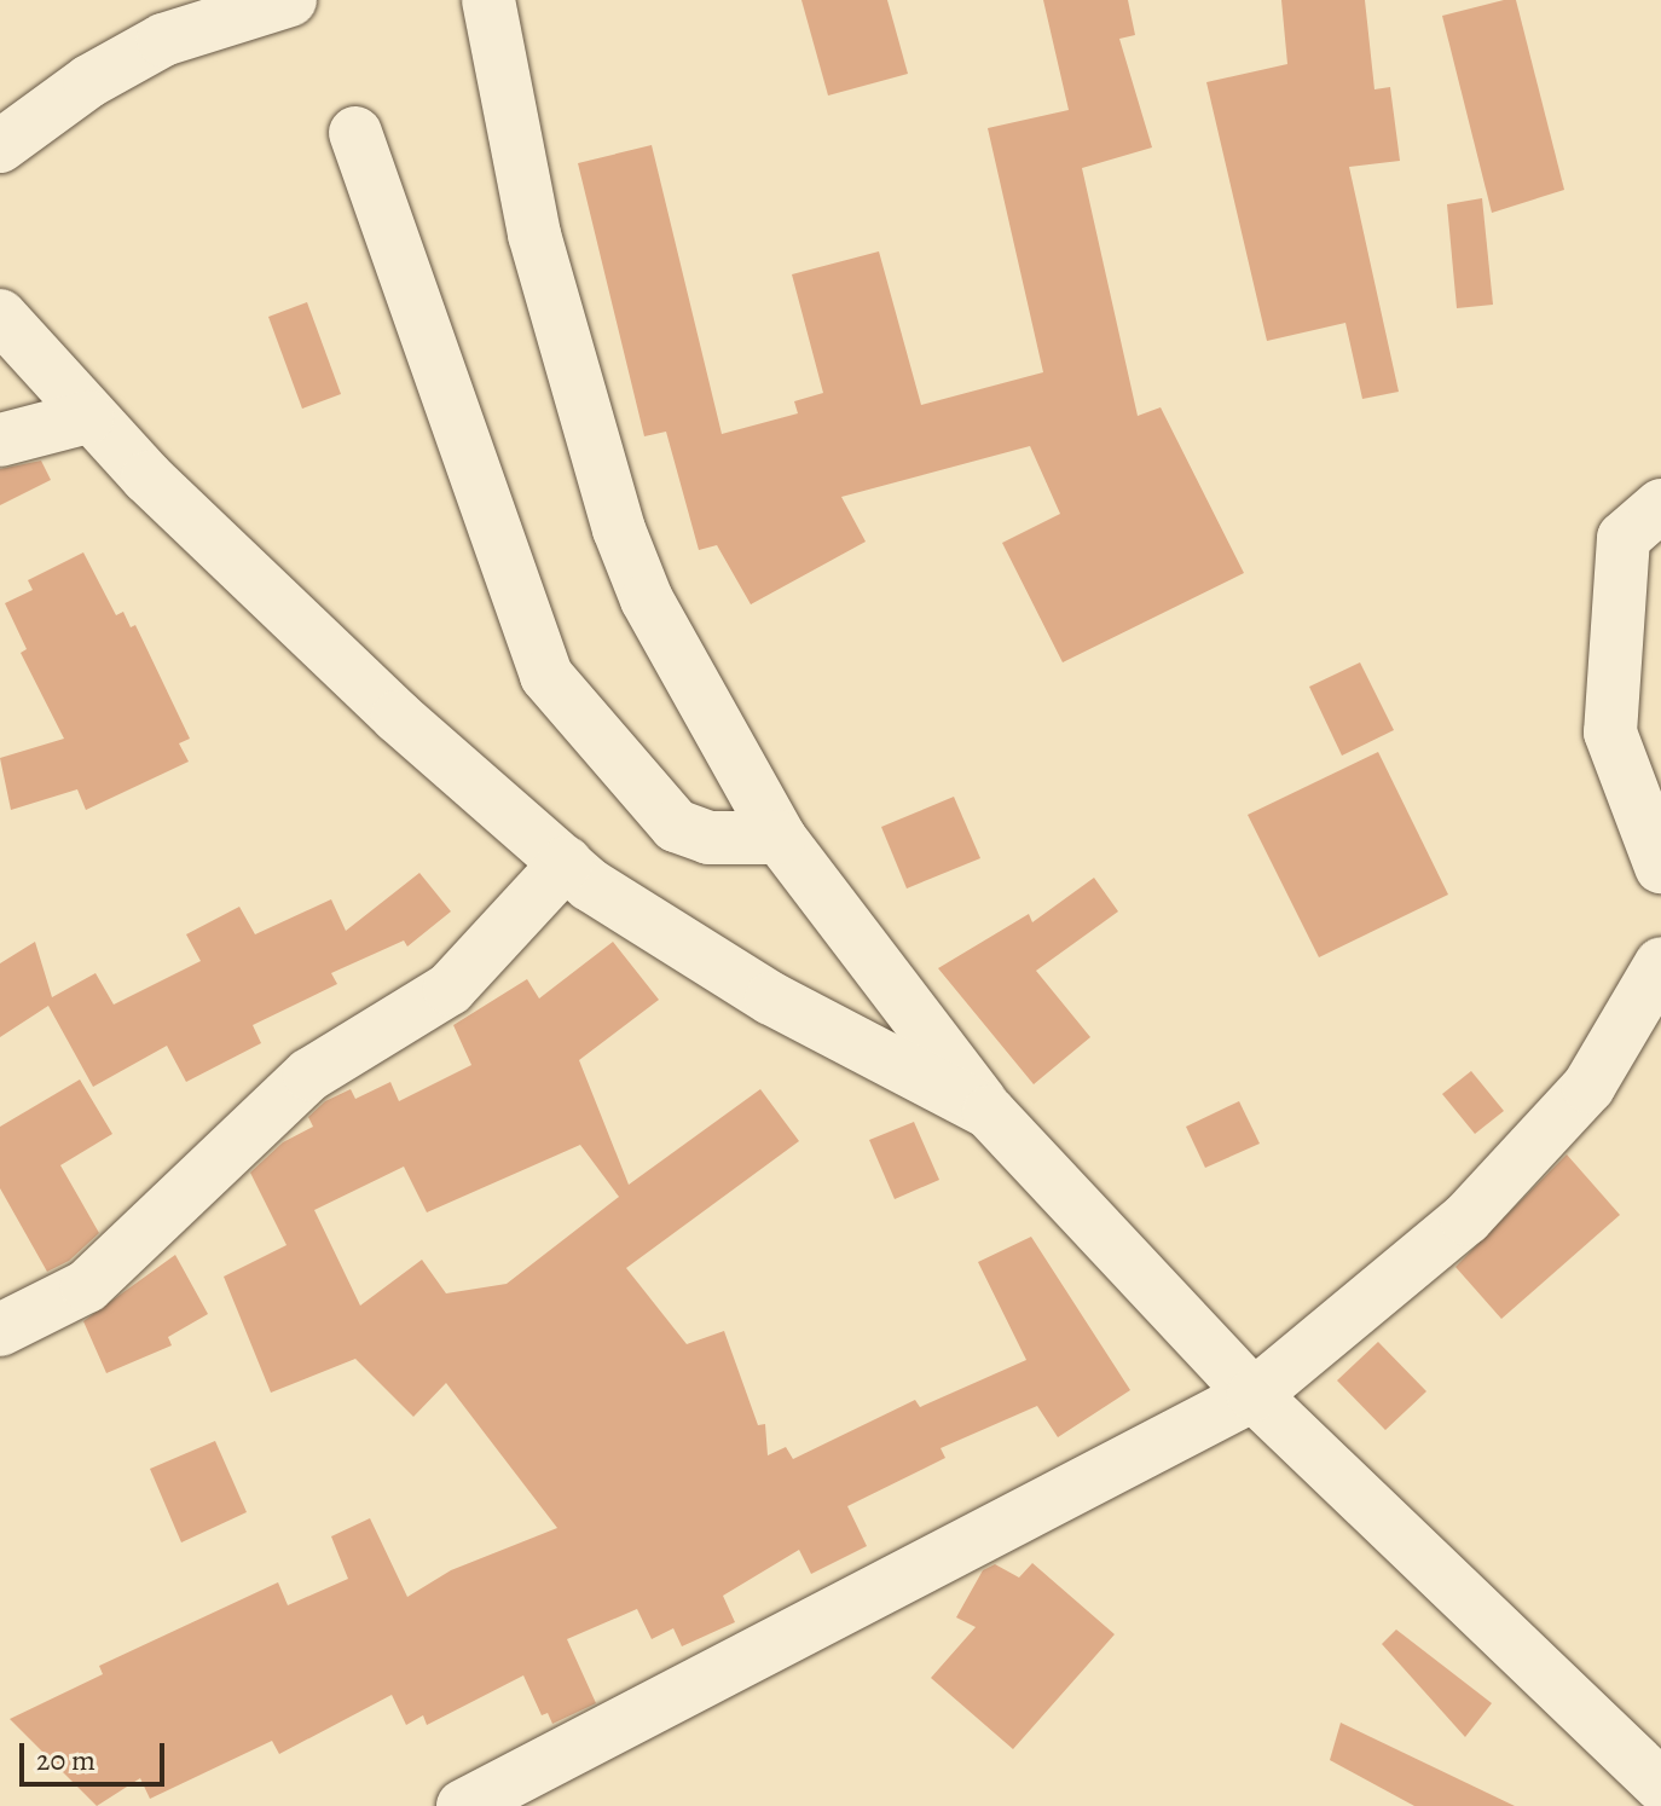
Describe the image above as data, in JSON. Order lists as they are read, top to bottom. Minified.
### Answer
{"scale_bar":"20 m"}
